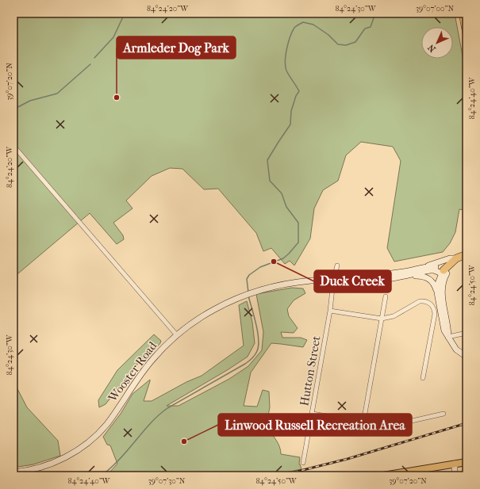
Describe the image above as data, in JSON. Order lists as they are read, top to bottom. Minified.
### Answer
{"streets":{"street":["Hutton Street","Wooster Road"]},"crossings":[["Hutton Street","Wooster Road"]],"places":["Armleder Dog Park","Duck Creek","Linwood Russell Recreation Area"],"north":"bottom left","coordinates":["84°24'20\"W","84°24'30\"W","39°07'00\"N","39°07'20\"N","84°24'40\"W","84°24'50\"W","39°07'30\"N"]}
